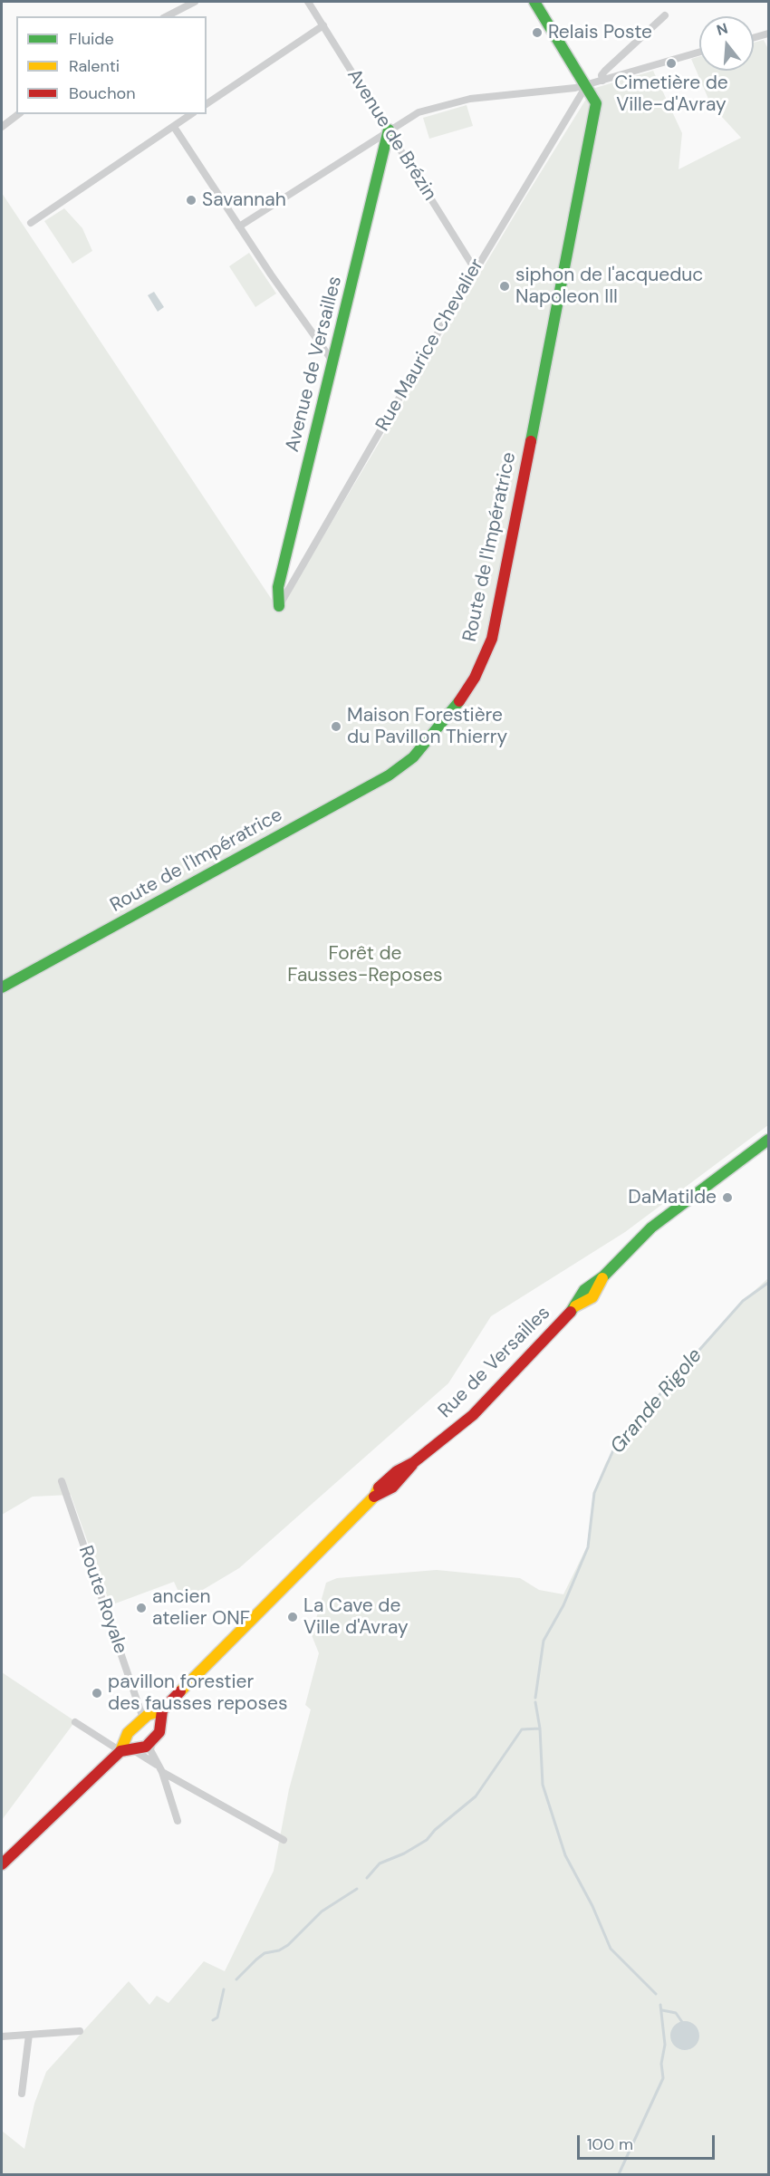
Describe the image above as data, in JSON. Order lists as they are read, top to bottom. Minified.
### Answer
{"streets":{"street":["Avenue de Brézin","Rue Maurice Chevalier","Avenue de Versailles","Route de l'Impératrice","Rue de Versailles","Route Royale"]},"crossings":[["Avenue de Brézin","Rue Maurice Chevalier"],["Avenue de Brézin","Avenue de Versailles"],["Rue Maurice Chevalier","Avenue de Versailles"],["Rue Maurice Chevalier","Route de l'Impératrice"]],"water":["Grande Rigole"],"parks":["Forêt de Fausses-Reposes"],"places":["Relais Poste","Cimetière de Ville-d'Avray","Savannah","siphon de l'acqueduc Napoleon III","Maison Forestière du Pavillon Thierry","DaMatilde","ancien atelier ONF","La Cave de Ville d'Avray","pavillon forestier des fausses reposes"],"legend":["Fluide","Ralenti","Bouchon"],"scale_bar":"100 m","north":"top"}
